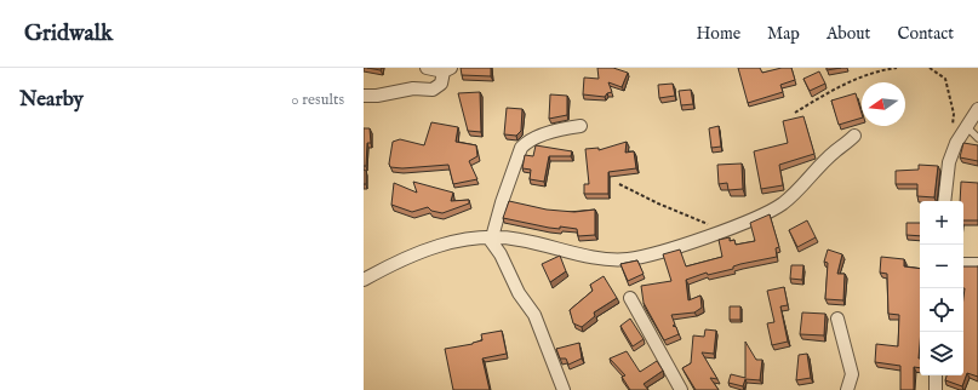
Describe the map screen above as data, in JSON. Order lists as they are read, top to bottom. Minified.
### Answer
{"north":"left","page":{"header":"Gridwalk","nav":["Home","Map","About","Contact"],"heading":["Nearby","0 results"],"map_buttons":["+","−"]}}
